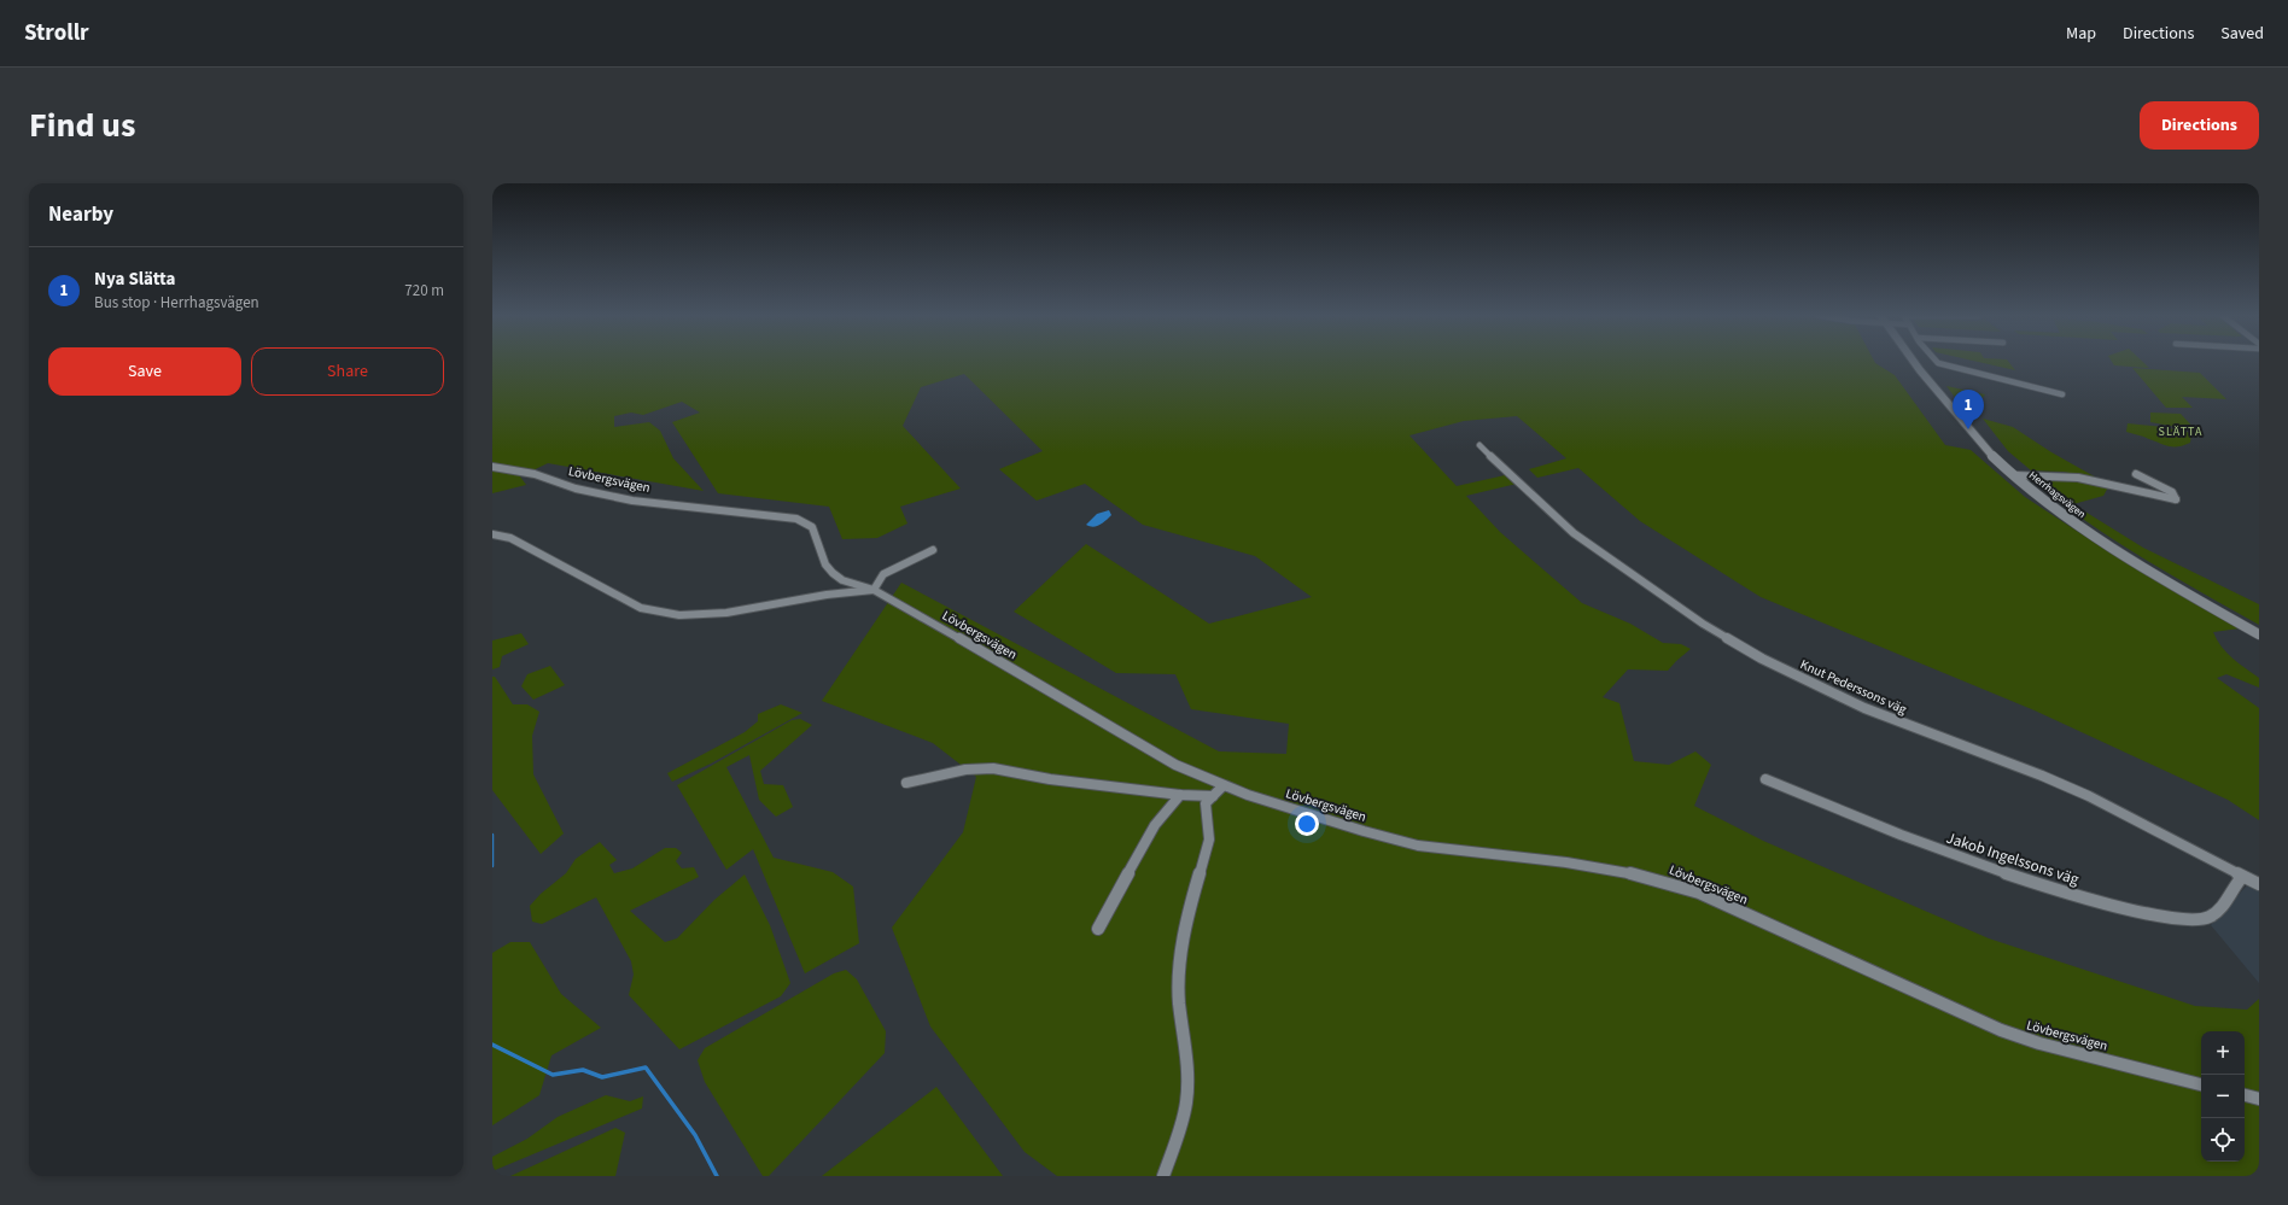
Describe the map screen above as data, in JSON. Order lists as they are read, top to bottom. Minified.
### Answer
{"streets":{"street":["Lövbergsvägen","Herrhagsvägen","Knut Pederssons väg","Jakob Ingelssons väg"]},"crossings":[["Knut Pederssons väg","Jakob Ingelssons väg"]],"districts":["SLÄTTA"],"page":{"header":"Strollr","nav":["Map","Directions","Saved"],"title":"Find us","buttons":["Directions",["Save","Share"]],"heading":"Nearby","list":[{"mark":"1","name":"Nya Slätta","note":"Bus stop · Herrhagsvägen","value":"720 m"}],"pins":"1","map_buttons":["+","−"]}}
